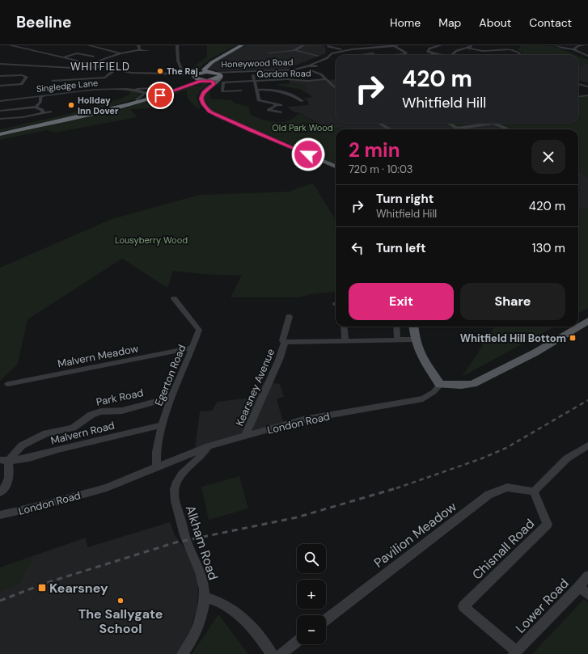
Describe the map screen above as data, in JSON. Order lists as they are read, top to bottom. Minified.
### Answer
{"streets":{"street":["Honeywood Road","Gordon Road","Singledge Lane","Malvern Meadow","Egerton Road","Kearsney Avenue","Park Road","London Road","Malvern Road","Pavilion Meadow","Alkham Road","Chisnall Road","Lower Road"]},"crossings":[["Malvern Meadow","Egerton Road"],["Egerton Road","Park Road"],["Egerton Road","London Road"],["Egerton Road","Malvern Road"],["Kearsney Avenue","London Road"],["Park Road","Malvern Road"],["London Road","Alkham Road"],["Pavilion Meadow","Chisnall Road"],["Chisnall Road","Lower Road"]],"districts":["WHITFIELD"],"parks":["Old Park Wood","Lousyberry Wood"],"places":{"other":["The Raj","Holiday Inn Dover","The Sallygate School"],"transit":["Whitfield Hill Bottom","Kearsney"]},"page":{"header":"Beeline","nav":["Home","Map","About","Contact"],"turn":["420 m","Whitfield Hill"],"heading":["2 min","720 m · 10:03"],"list":[{"name":"Turn right","note":"Whitfield Hill","value":"420 m"},{"name":"Turn left","value":"130 m"}],"buttons":["Exit","Share"],"map_buttons":["+","−"]}}
